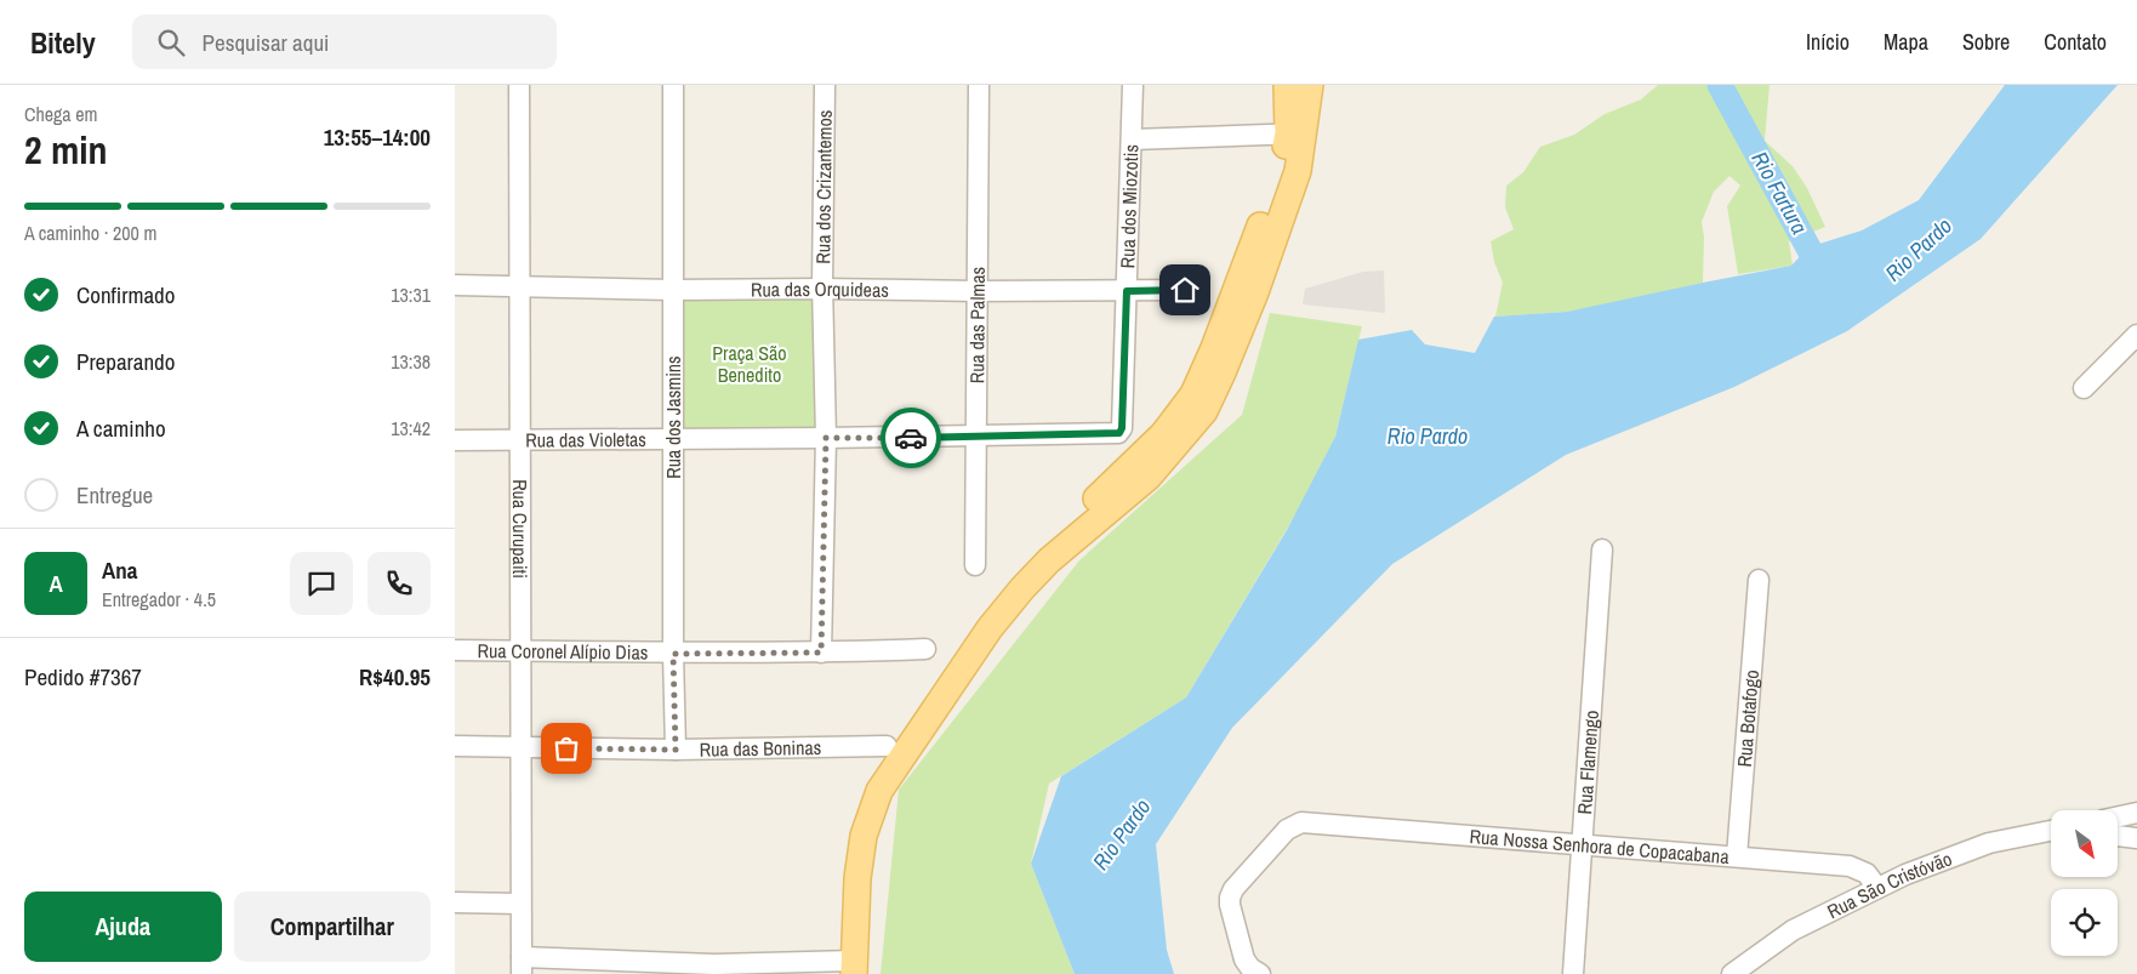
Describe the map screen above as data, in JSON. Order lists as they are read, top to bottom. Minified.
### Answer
{"streets":{"street":["Rua dos Crizantemos","Rua dos Miozotis","Rua das Orquideas","Rua das Palmas","Rua dos Jasmins","Rua das Violetas","Rua Curupaiti","Rua Coronel Alípio Dias","Rua Botafogo","Rua das Boninas","Rua Flamengo","Rua Nossa Senhora de Copacabana","Rua São Cristóvão"]},"crossings":[["Rua dos Crizantemos","Rua das Orquideas"],["Rua dos Crizantemos","Rua das Violetas"],["Rua dos Crizantemos","Rua Coronel Alípio Dias"],["Rua dos Miozotis","Rua das Orquideas"],["Rua dos Miozotis","Rua das Violetas"],["Rua das Orquideas","Rua das Palmas"],["Rua das Orquideas","Rua dos Jasmins"],["Rua das Orquideas","Rua Curupaiti"],["Rua das Palmas","Rua das Violetas"],["Rua dos Jasmins","Rua das Violetas"],["Rua dos Jasmins","Rua Coronel Alípio Dias"],["Rua dos Jasmins","Rua das Boninas"],["Rua das Violetas","Rua Curupaiti"],["Rua Curupaiti","Rua Coronel Alípio Dias"],["Rua Curupaiti","Rua das Boninas"],["Rua Botafogo","Rua Nossa Senhora de Copacabana"],["Rua Flamengo","Rua Nossa Senhora de Copacabana"],["Rua Nossa Senhora de Copacabana","Rua São Cristóvão"]],"water":["Rio Fartura","Rio Pardo"],"parks":["Praça São Benedito"],"north":"bottom right","page":{"header":"Bitely","search":"Pesquisar aqui","nav":["Início","Mapa","Sobre","Contato"],"heading":["2 min","Chega em","13:55–14:00"],"panel":["Ana","Entregador · 4.5","Pedido #7367","R$40.95"],"bar":"A caminho · 200 m","list":[["Confirmado","13:31"],["Preparando","13:38"],["A caminho","13:42"],"Entregue"],"round":"A","buttons":["Ajuda","Compartilhar"]}}
